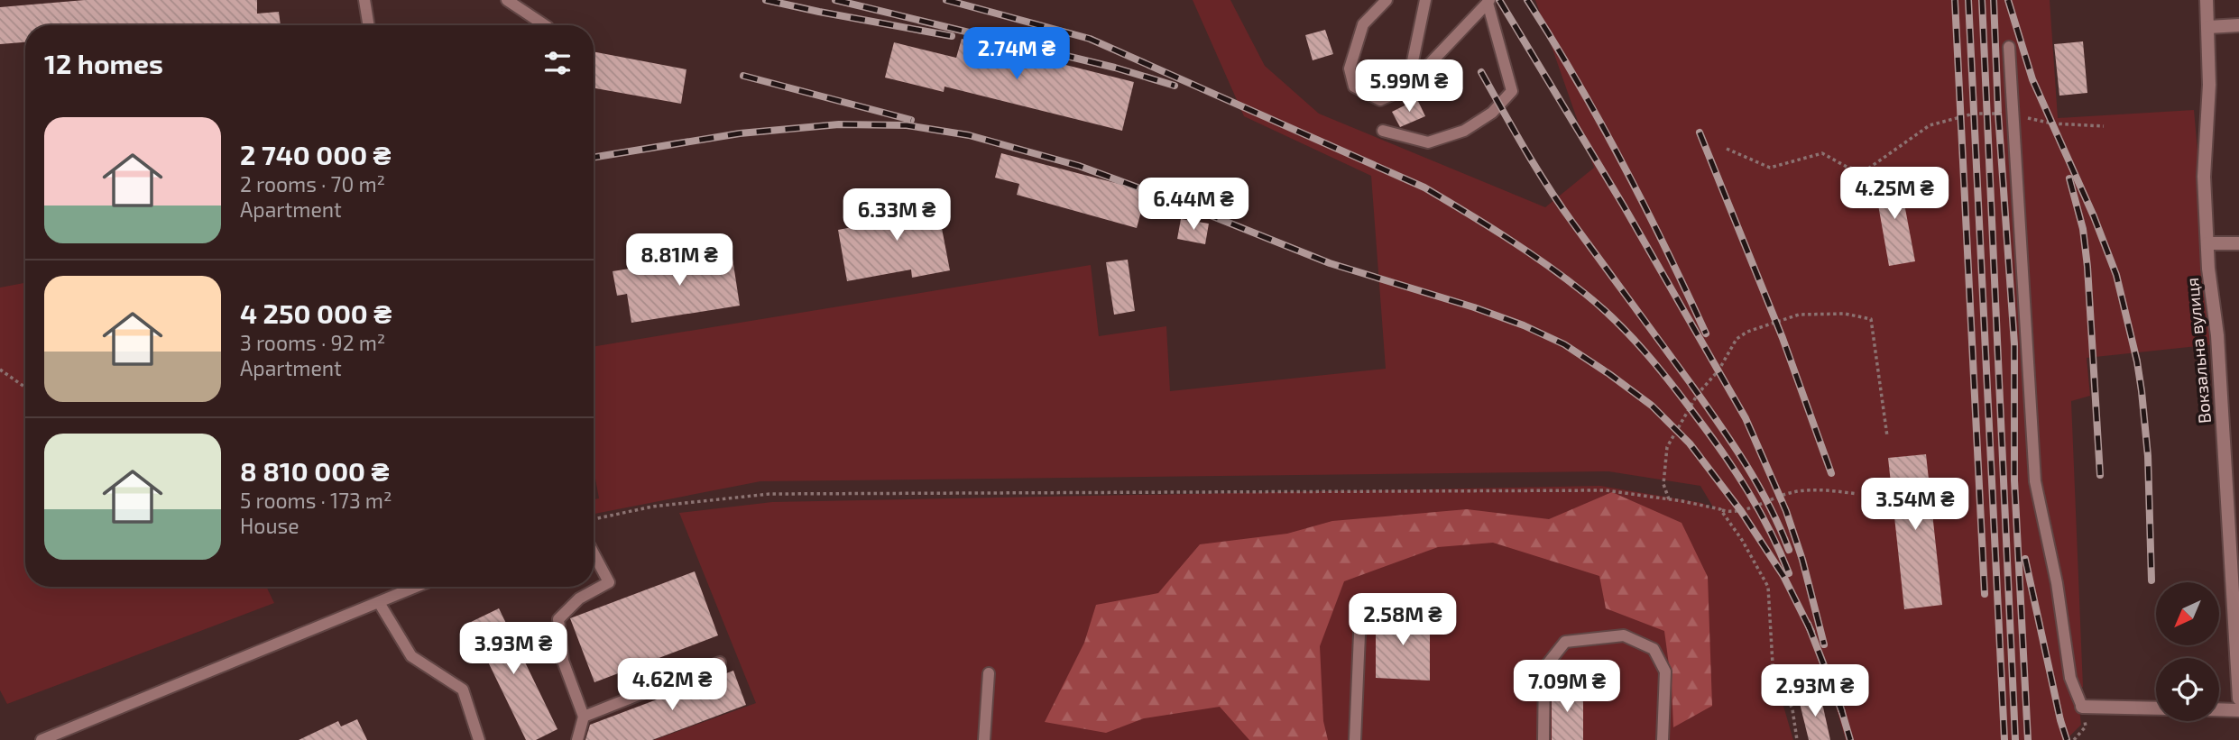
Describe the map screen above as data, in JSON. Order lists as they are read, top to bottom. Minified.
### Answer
{"streets":{"street":["Вокзальна вулиця"]},"north":"bottom left","page":{"heading":"12 homes","price":["2.74M ₴","5.99M ₴","4.25M ₴","6.44M ₴","6.33M ₴","8.81M ₴","3.54M ₴","2.58M ₴","3.93M ₴","4.62M ₴","7.09M ₴","2.93M ₴"],"list":[{"name":"2 740 000 ₴","note":"2 rooms · 70 m² · Apartment"},{"name":"4 250 000 ₴","note":"3 rooms · 92 m² · Apartment"},{"name":"8 810 000 ₴","note":"5 rooms · 173 m² · House"}]}}
